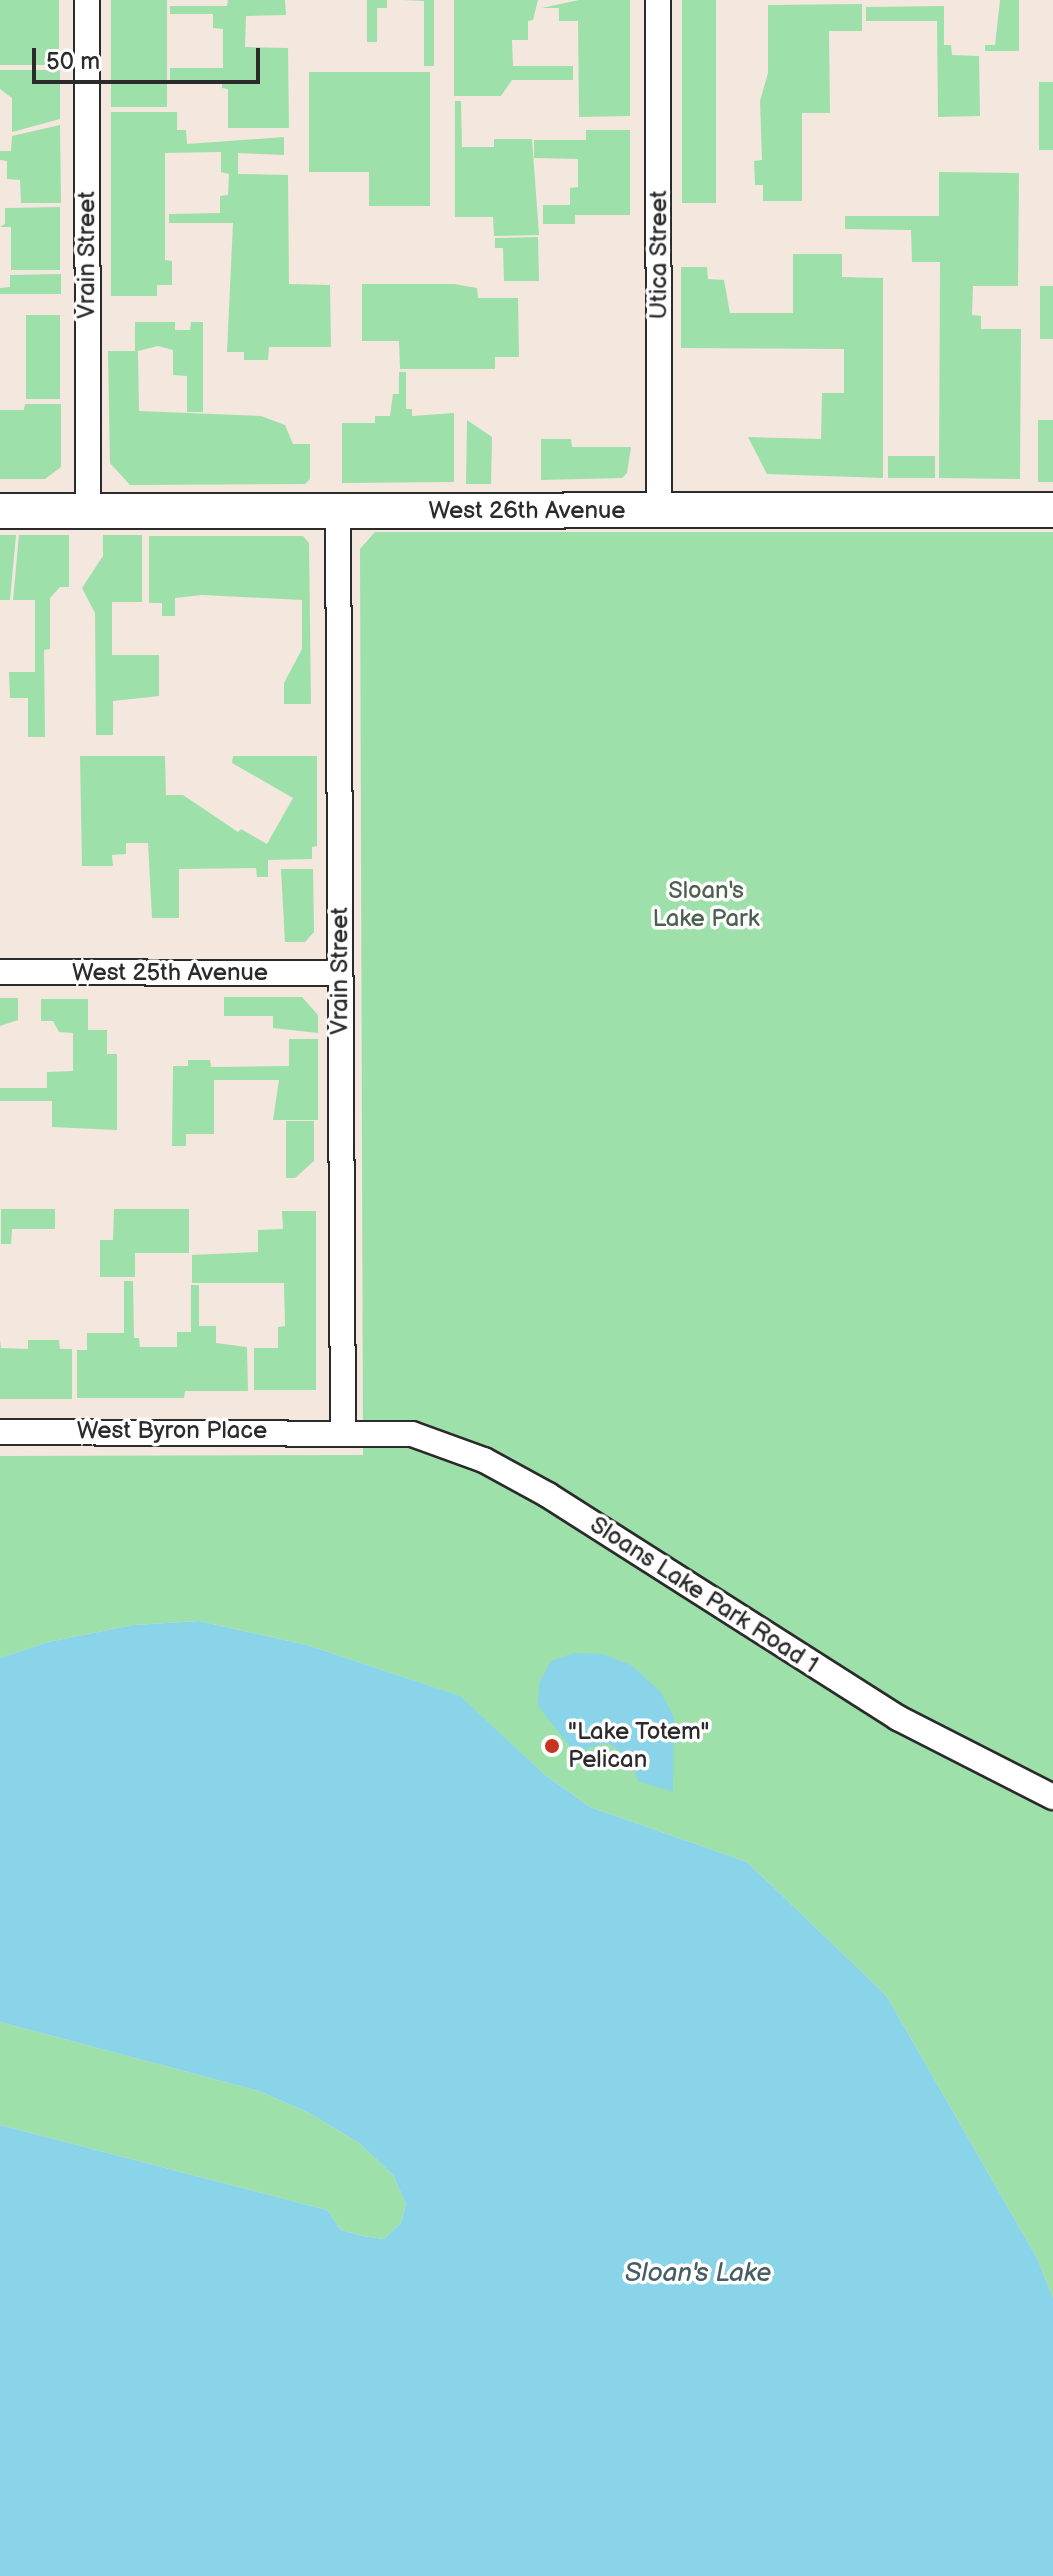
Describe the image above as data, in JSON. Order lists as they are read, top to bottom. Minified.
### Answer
{"streets":{"street":["Vrain Street","Utica Street","West 26th Avenue","West 25th Avenue","West Byron Place","Sloans Lake Park Road 1"]},"crossings":[["Vrain Street","West 26th Avenue"],["Vrain Street","West 25th Avenue"],["Vrain Street","West Byron Place"],["Vrain Street","Sloans Lake Park Road 1"],["Utica Street","West 26th Avenue"],["West Byron Place","Sloans Lake Park Road 1"]],"water":["Sloan's Lake"],"parks":["Sloan's Lake Park"],"places":["\"Lake Totem\" Pelican"],"scale_bar":"50 m"}
